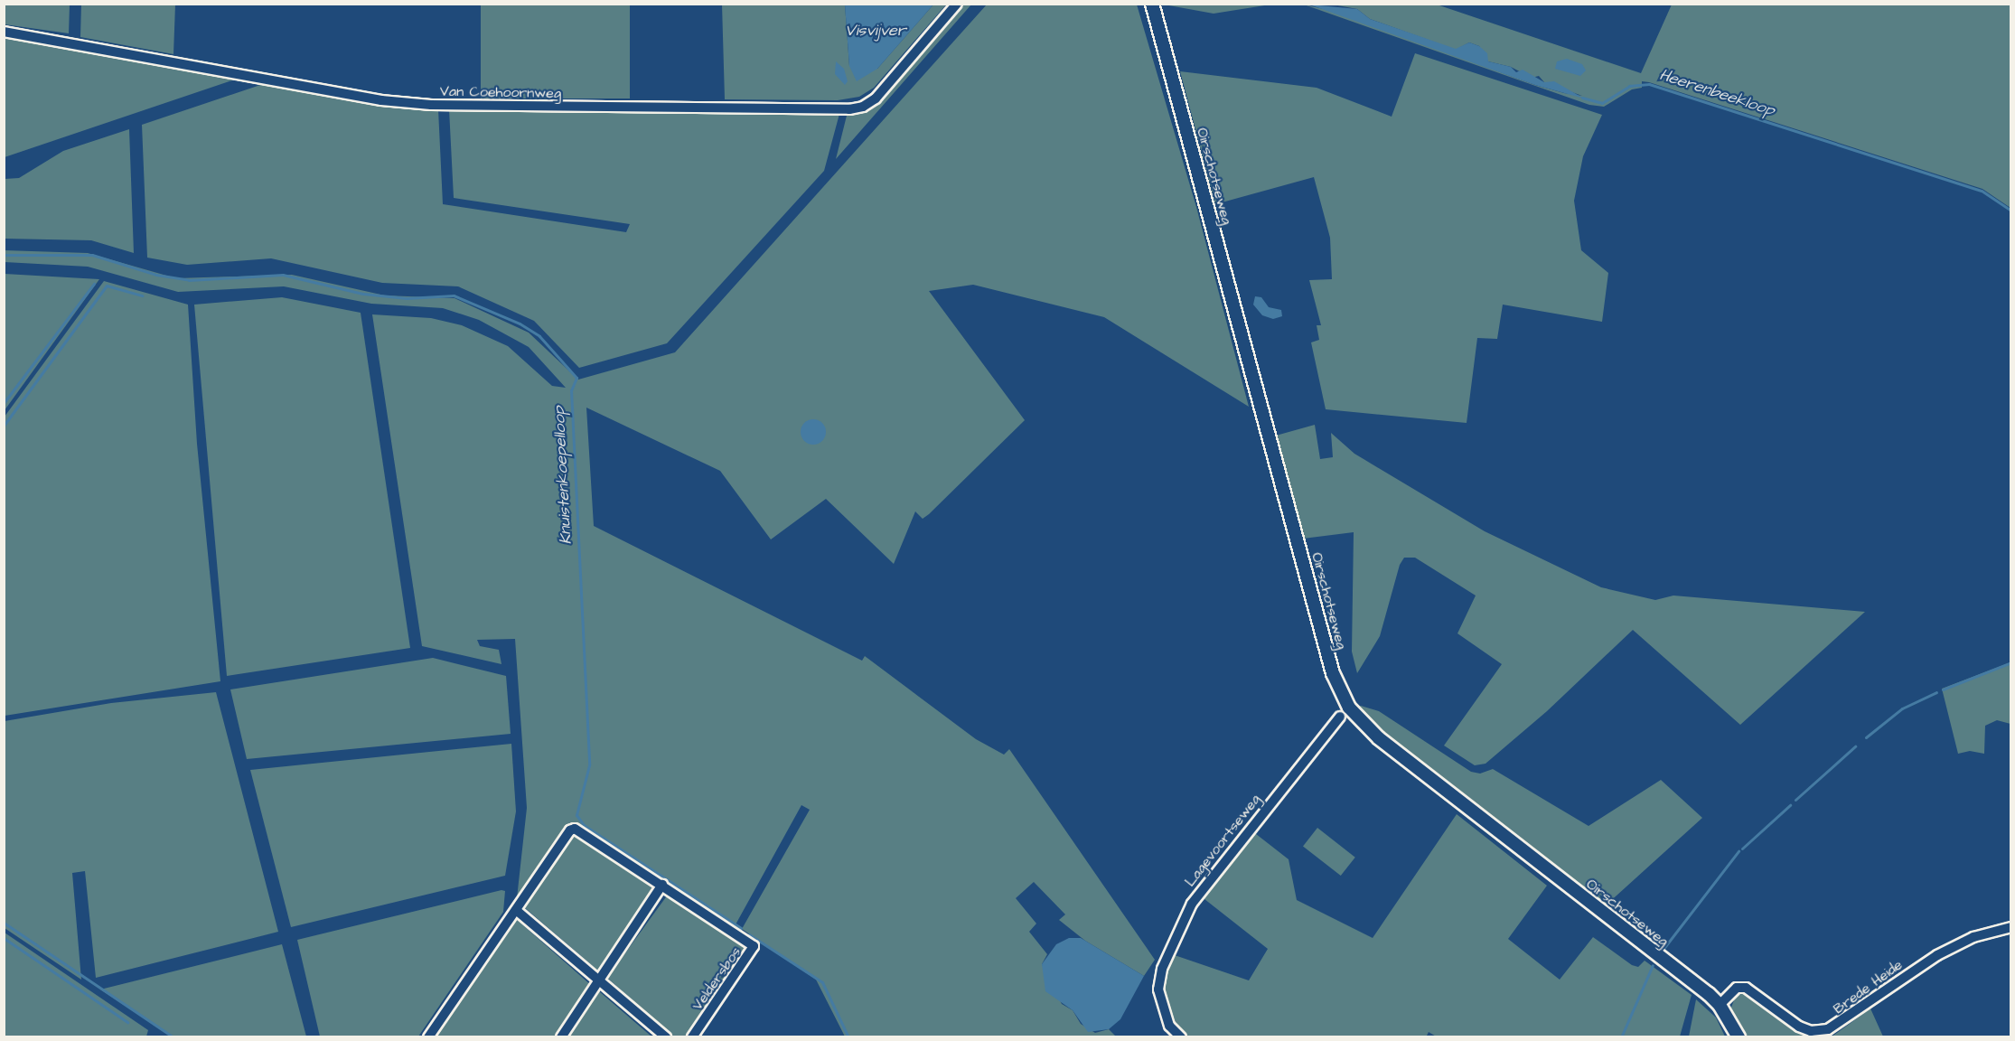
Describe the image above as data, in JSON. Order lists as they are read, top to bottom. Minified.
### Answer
{"streets":{"street":["Van Coehoornweg","Oirschotseweg","Lagevoortseweg","Veldersbos","Brede Heide"]},"crossings":[["Oirschotseweg","Lagevoortseweg"],["Oirschotseweg","Brede Heide"]],"water":["Visvijver","Heerenbeekloop","Knuistenkoepelloop"]}
